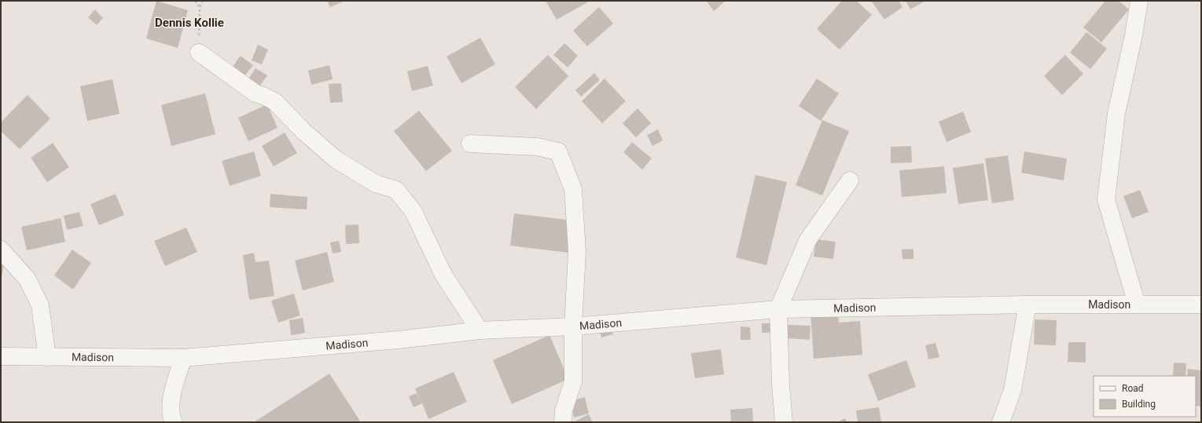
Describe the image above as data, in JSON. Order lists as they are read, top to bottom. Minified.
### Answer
{"streets":{"street":["Madison"]},"districts":["Dennis Kollie"],"legend":["Road","Building"]}
